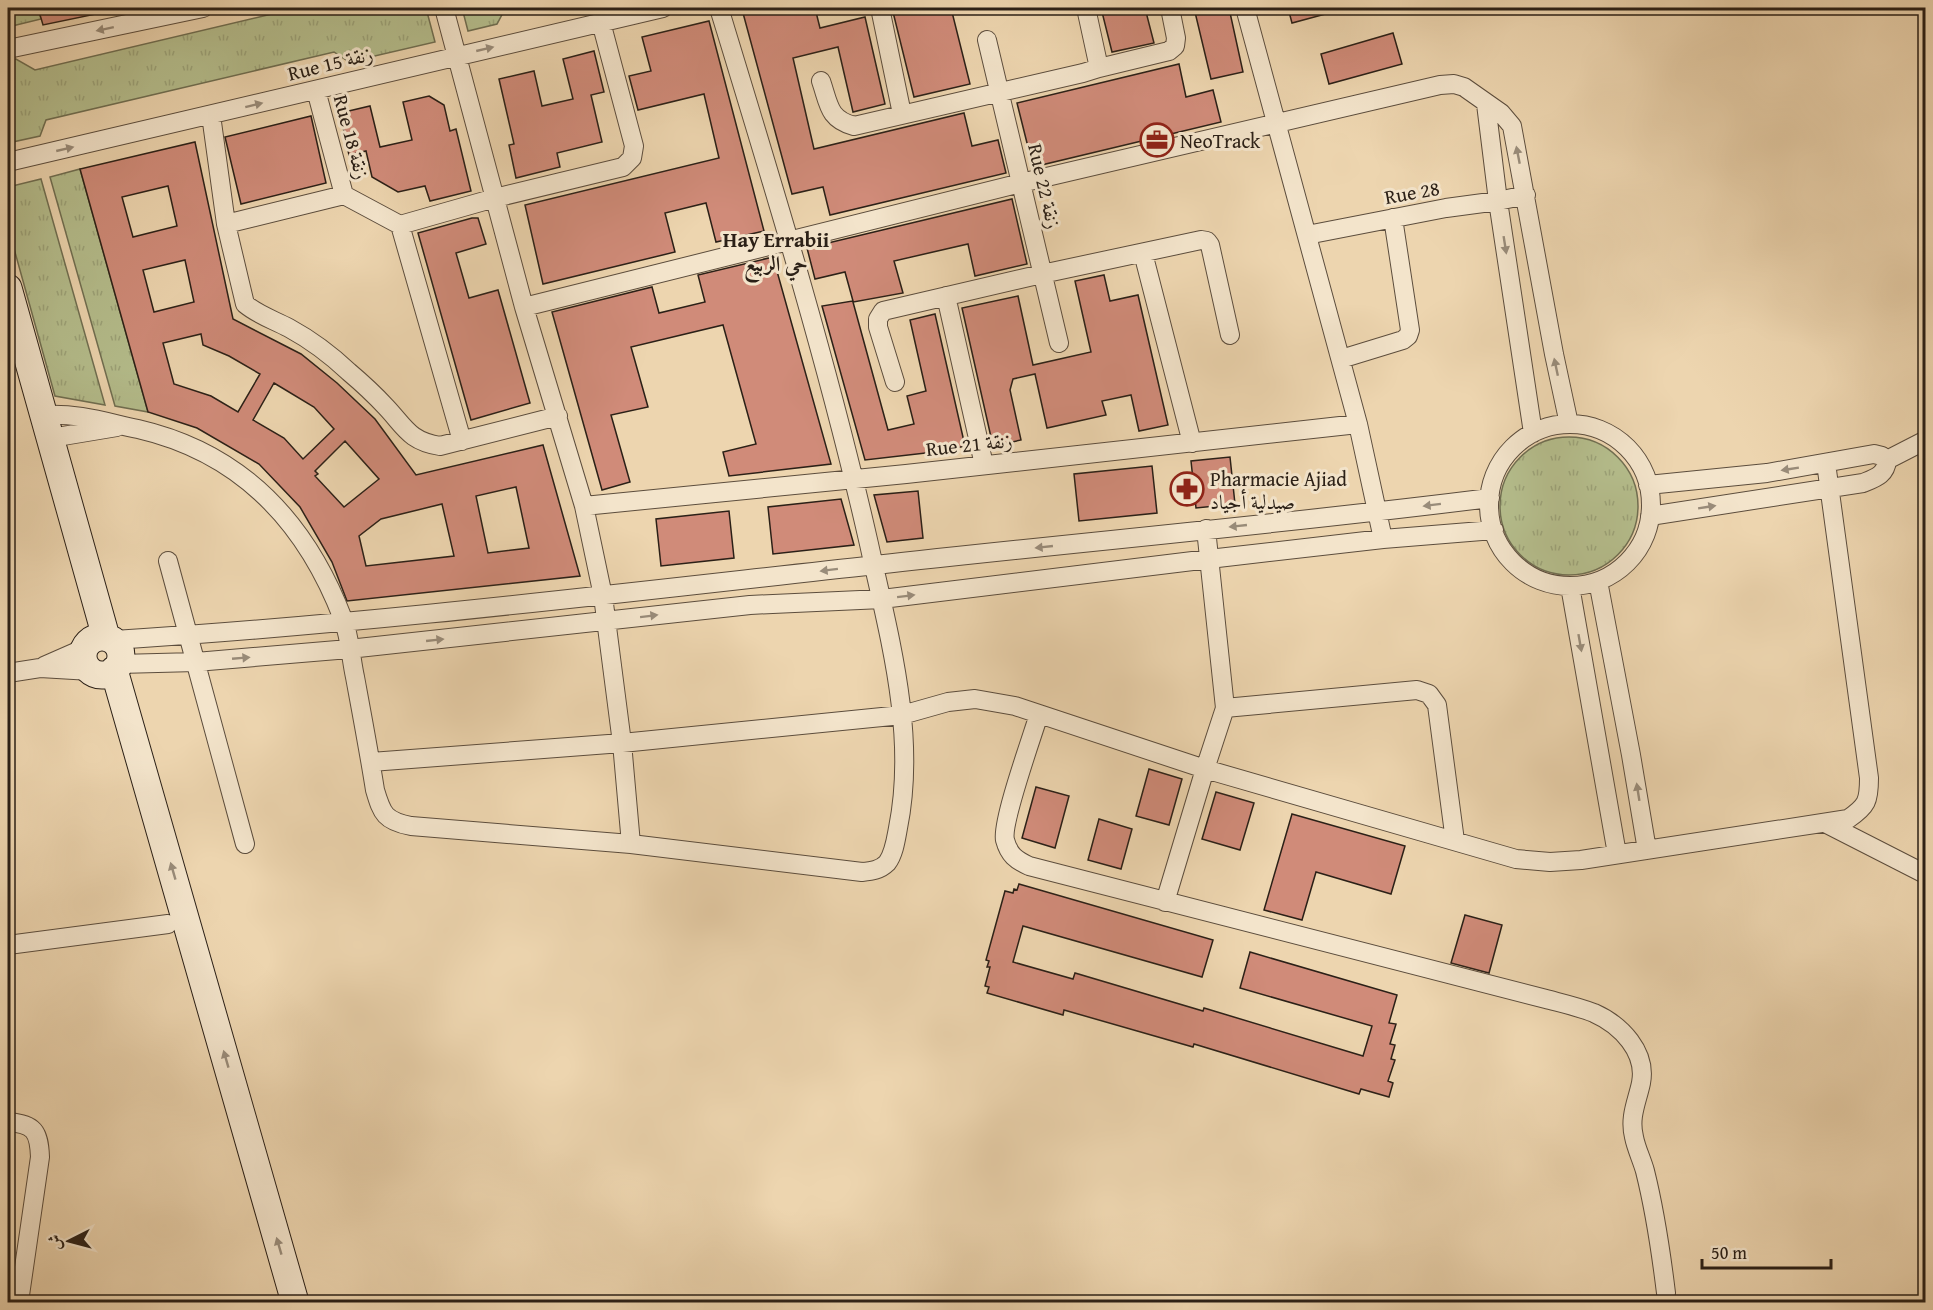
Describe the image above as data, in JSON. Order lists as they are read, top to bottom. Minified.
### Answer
{"streets":{"street":["Rue 15 زنقة","Rue 18 زنقة","Rue 22 زنقة","Rue 28","Rue 21 زنقة"]},"crossings":[["Rue 15 زنقة","Rue 18 زنقة"]],"districts":["Hay Errabii حي الربيع"],"places":{"office":["NeoTrack"],"pharmacy":["Pharmacie Ajiad صيدلية أجياد"]},"scale_bar":"50 m","north":"left"}
